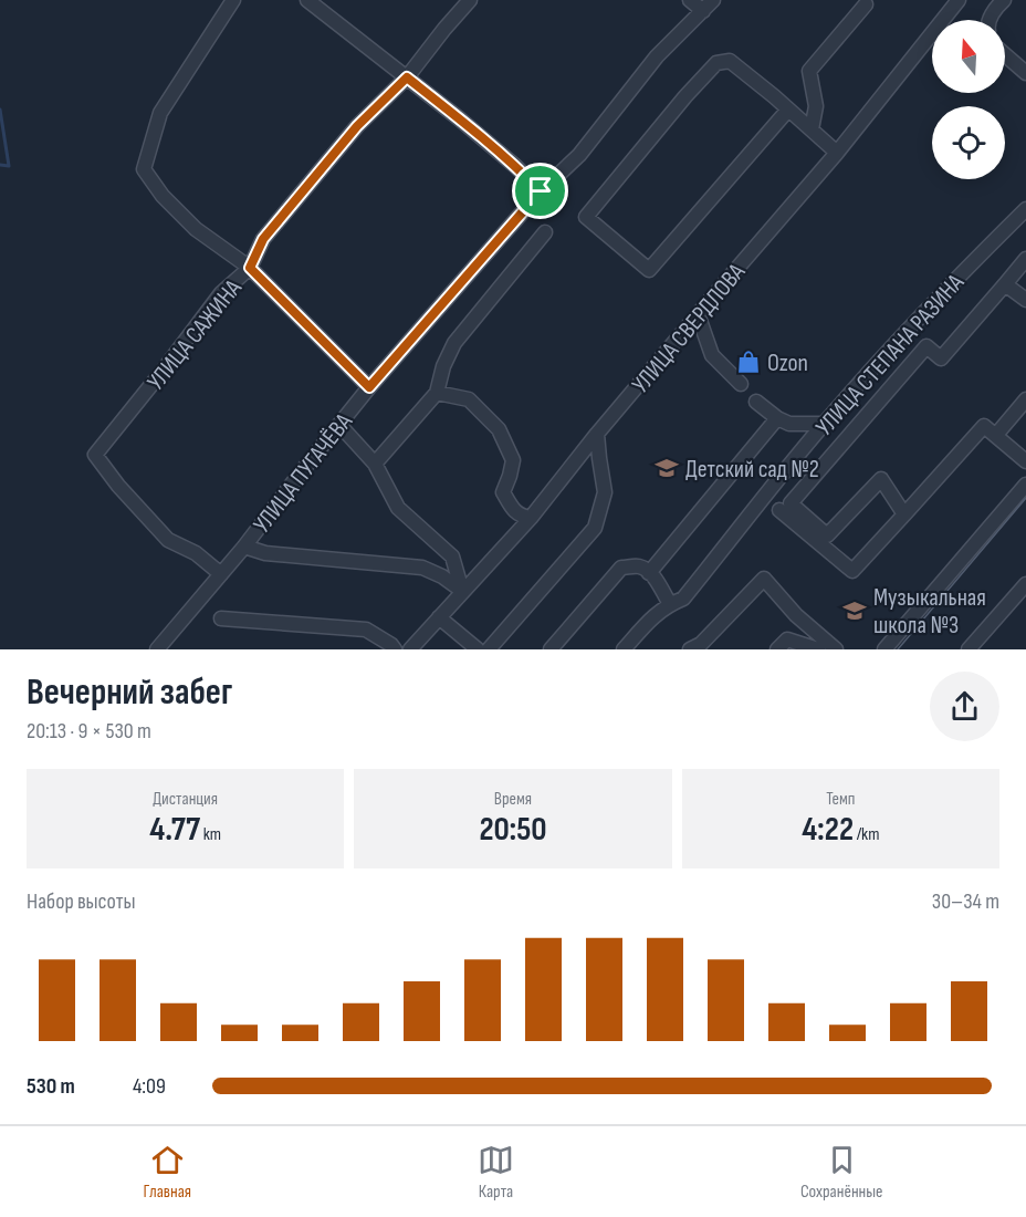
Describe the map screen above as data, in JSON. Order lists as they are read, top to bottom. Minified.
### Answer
{"streets":{"street":["УЛИЦА СВЕРДЛОВА","УЛИЦА САЖИНА","УЛИЦА СТЕПАНА РАЗИНА","УЛИЦА ПУГАЧЁВА"]},"crossings":[["УЛИЦА САЖИНА","УЛИЦА ПУГАЧЁВА"]],"places":{"shop":["Ozon"],"school or university":["Детский сад №2","Музыкальная школа №3"]},"north":"top","page":{"heading":["Вечерний забег","20:13 · 9 × 530 m"],"stats":[["Дистанция","4.77 km"],["Время","20:50"],["Темп","4:22 /km"]],"chart":["Набор высоты","30–34 m"],"list":[{"name":"530 m","note":"4:09"}],"tabs":["Главная","Карта","Сохранённые"]}}
